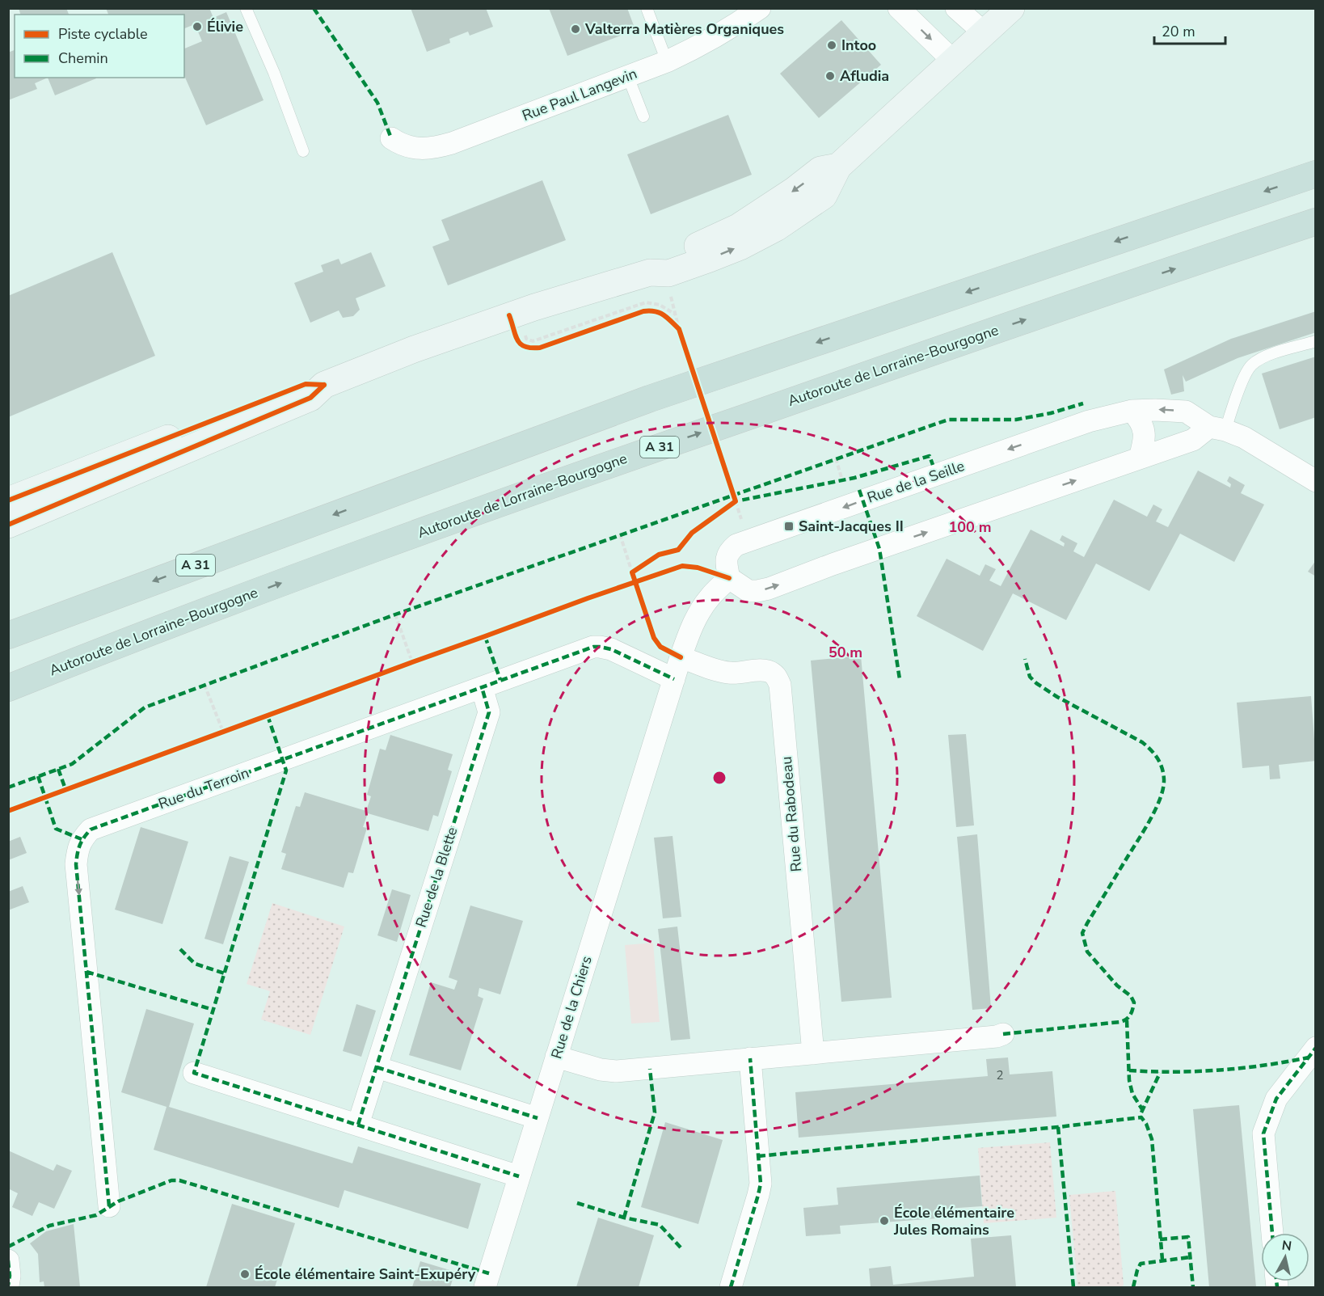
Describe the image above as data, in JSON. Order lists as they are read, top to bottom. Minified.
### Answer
{"streets":{"highway":["Autoroute de Lorraine-Bourgogne","A 31"],"street":["Rue Paul Langevin","Rue de la Seille","Rue du Terroin","Rue du Rabodeau","Rue de la Blette","Rue de la Chiers"]},"crossings":[["Rue du Terroin","Rue de la Blette"],["Rue du Terroin","Rue de la Chiers"]],"places":{"other":["Élivie","Valterra Matières Organiques","Intoo","Afludia","École élémentaire Jules Romains","École élémentaire Saint-Exupéry"],"transit":["Saint-Jacques II"]},"house_numbers":["2"],"legend":["Piste cyclable","Chemin"],"scale_bar":"20 m","north":"top","rings":["100 m","50 m"]}
